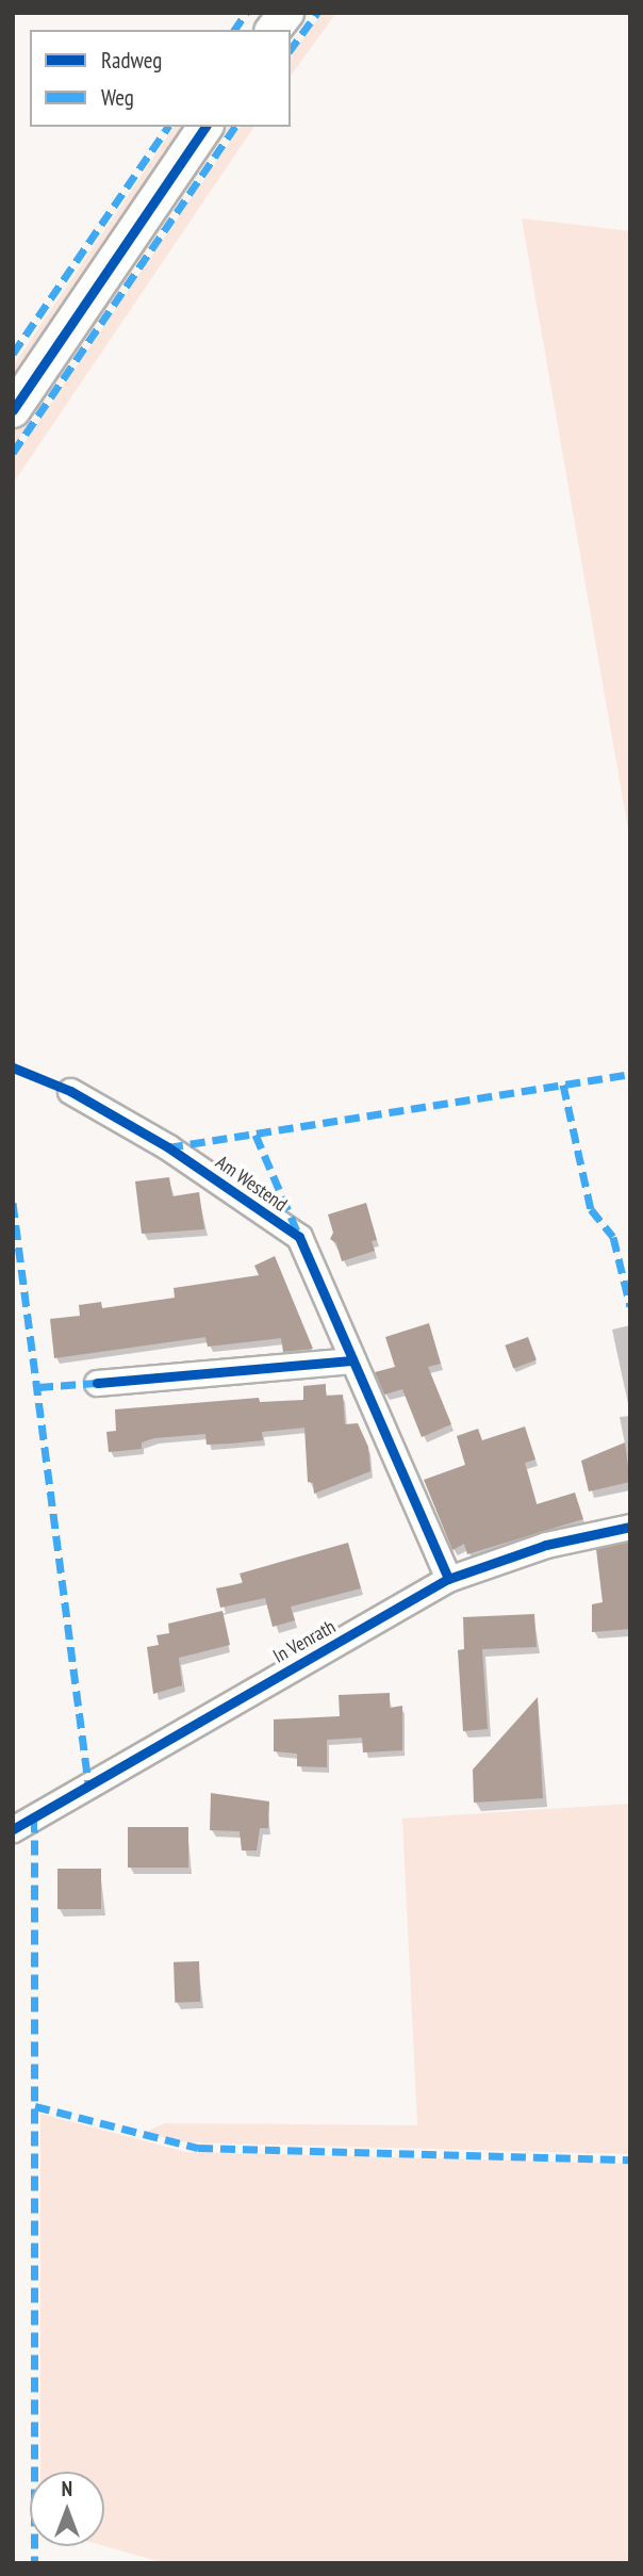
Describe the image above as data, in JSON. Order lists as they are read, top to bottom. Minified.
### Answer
{"streets":{"street":["Am Westend","In Venrath"]},"crossings":[["Am Westend","In Venrath"]],"legend":["Radweg","Weg"],"north":"top"}
